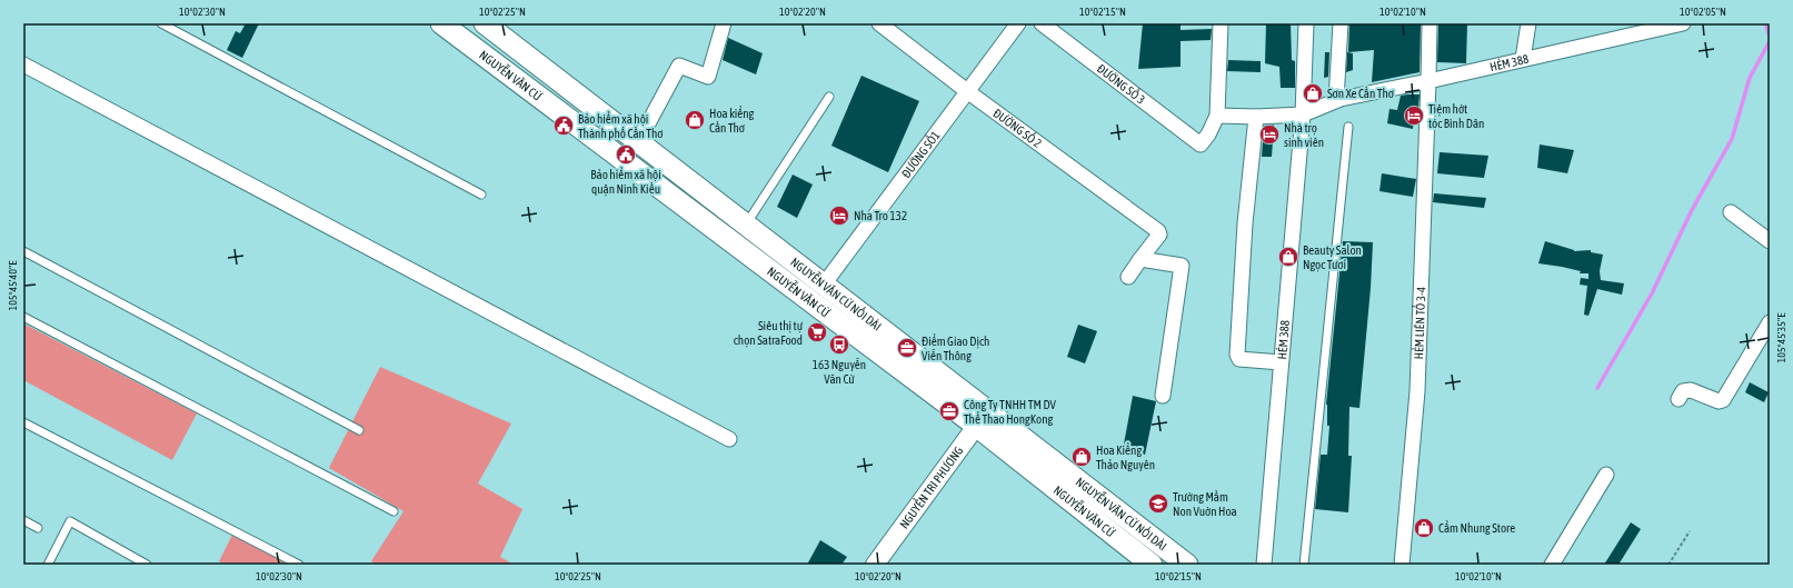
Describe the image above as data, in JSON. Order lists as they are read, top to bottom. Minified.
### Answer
{"streets":{"main road":["NGUYỄN VĂN CỪ","NGUYỄN VĂN CỪ NỐI DÀI"],"street":["HẺM 388","ĐƯỜNG SỐ 3","ĐƯỜNG SỐ 2","ĐƯỜNG SỐ1","HẺM LIÊN TỔ 3-4","NGUYỂN TRI PHƯƠNG"]},"crossings":[["HẺM 388","ĐƯỜNG SỐ 3"],["HẺM 388","HẺM LIÊN TỔ 3-4"],["NGUYỄN VĂN CỪ","NGUYỄN VĂN CỪ NỐI DÀI"],["NGUYỄN VĂN CỪ","NGUYỂN TRI PHƯƠNG"],["ĐƯỜNG SỐ 2","ĐƯỜNG SỐ1"],["ĐƯỜNG SỐ1","NGUYỄN VĂN CỪ NỐI DÀI"],["NGUYỄN VĂN CỪ NỐI DÀI","NGUYỂN TRI PHƯƠNG"]],"places":{"shop":["Sơn Xe Cần Thơ","Hoa kiểng Cần Thơ","Beauty Salon Ngọc Tươi","Hoa Kiểng Thảo Nguyên","Cẩm Nhung Store"],"hotel":["Tiệm hớt tóc Bình Dân","Nhà trọ sinh viên","Nha Tro 132"],"public building":["Bảo hiểm xã hội Thành phố Cần Thơ","Bảo hiểm xã hội quận Ninh Kiều"],"supermarket":["Siêu thị tự chọn SatraFood"],"bus stop":["163 Nguyễn Văn Cừ"],"office":["Điểm Giao Dịch Viễn Thông","Công Ty TNHH TM DV Thể Thao HongKong"],"school or university":["Trường Mầm Non Vuờn Hoa"]},"coordinates":["10°02'30\"N","10°02'25\"N","10°02'20\"N","10°02'15\"N","10°02'10\"N","10°02'05\"N","105°45'40\"E","105°45'35\"E"]}
